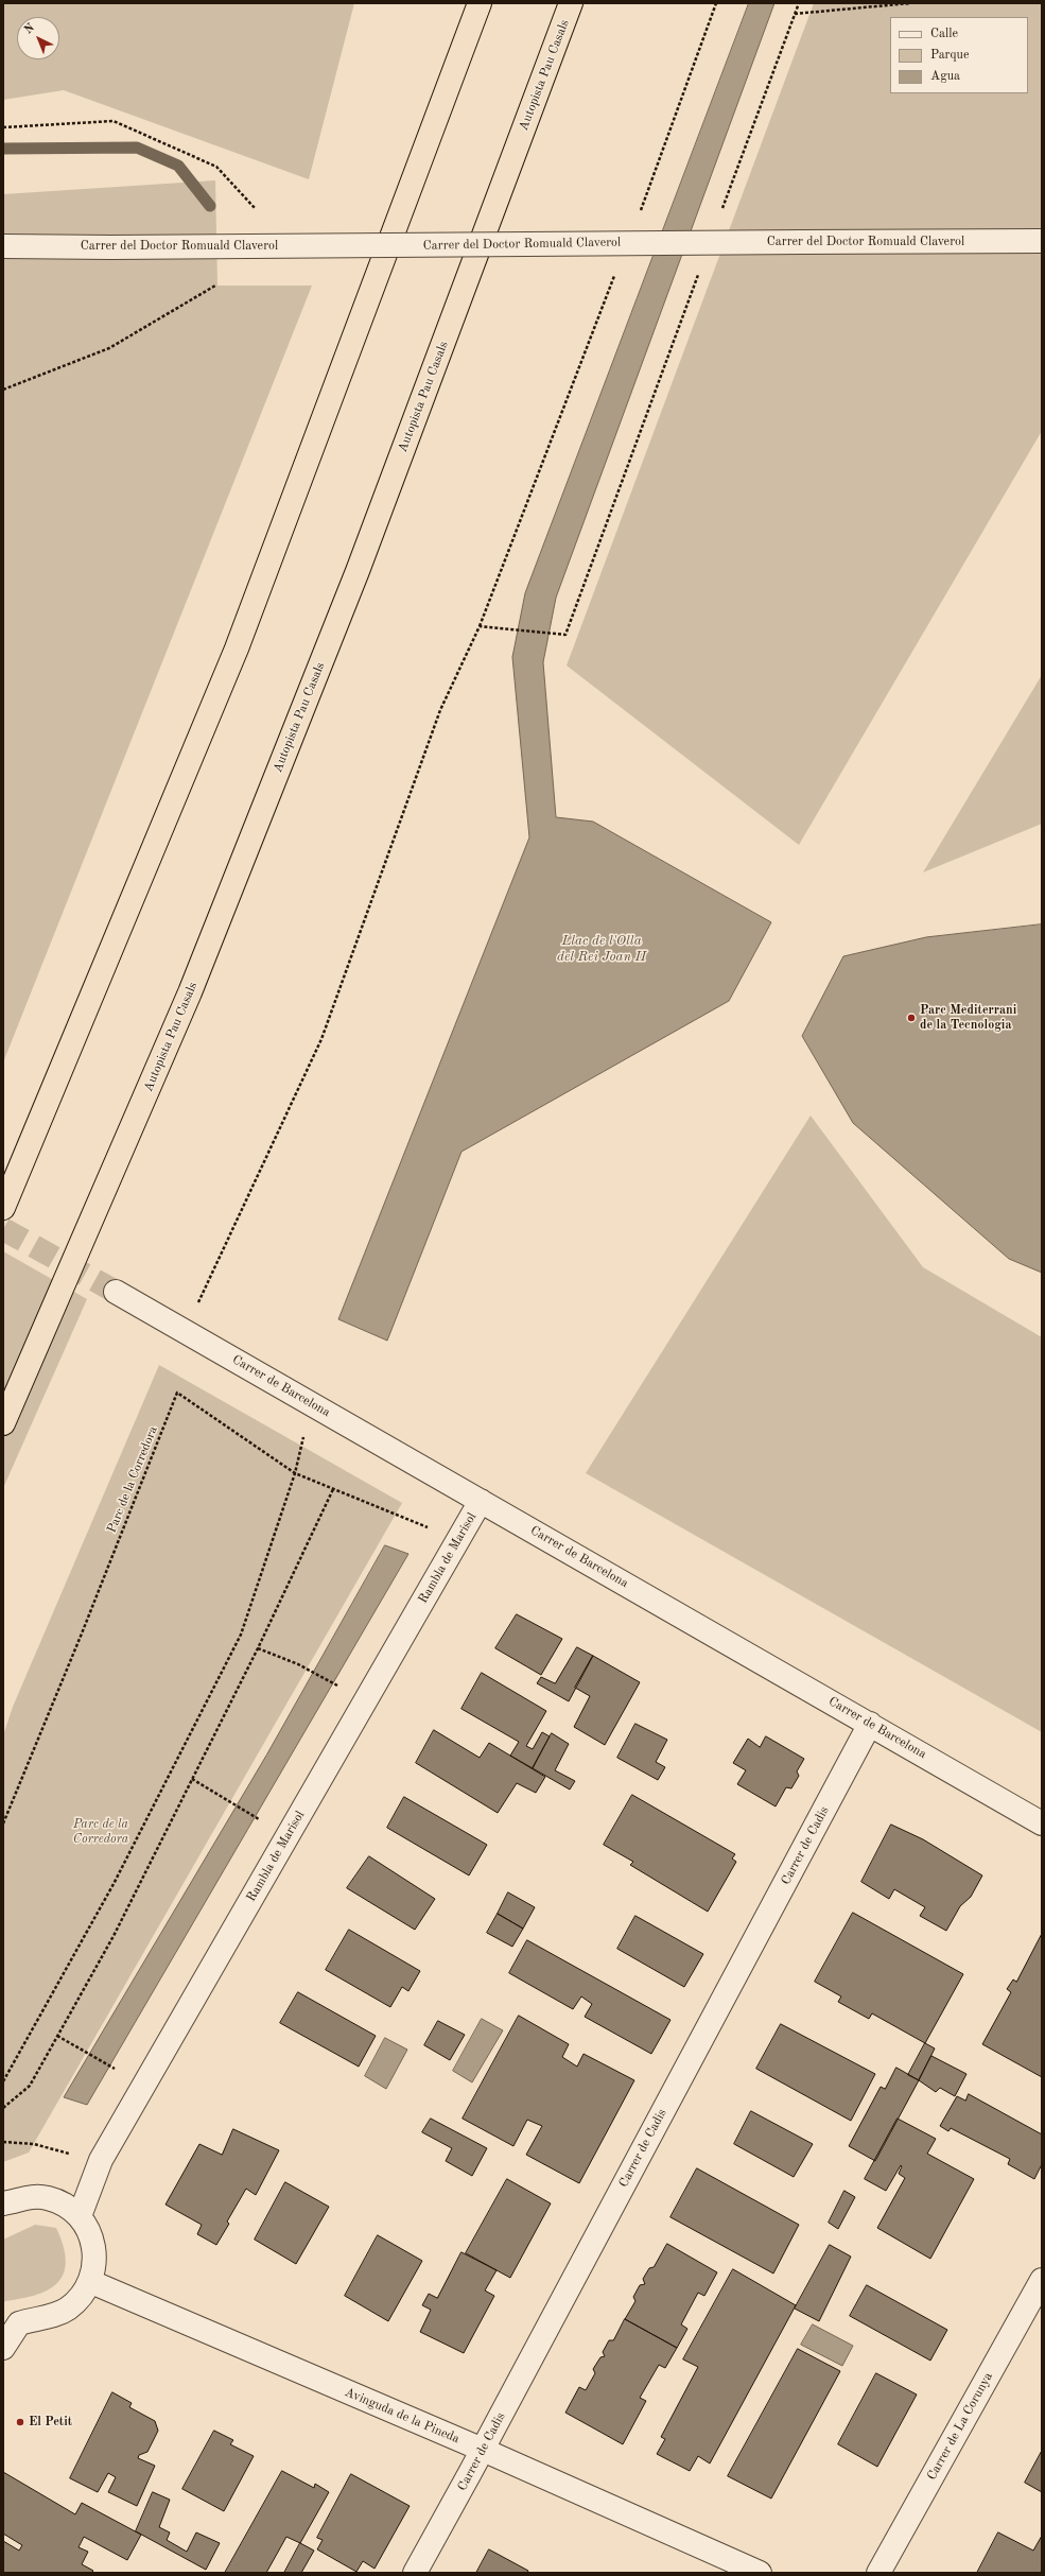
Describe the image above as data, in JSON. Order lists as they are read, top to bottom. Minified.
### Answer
{"streets":{"highway":["Autopista Pau Casals"],"street":["Carrer del Doctor Romuald Claverol","Carrer de Barcelona","Rambla de Marisol","Carrer de Cadis","Avinguda de la Pineda","Carrer de La Corunya"],"path":["Parc de la Corredora"]},"crossings":[["Carrer de Barcelona","Rambla de Marisol"],["Carrer de Barcelona","Carrer de Cadis"],["Parc de la Corredora","Rambla de Marisol"],["Carrer de Cadis","Avinguda de la Pineda"]],"water":["Llac de l'Olla del Rei Joan II"],"parks":["Parc de la Corredora"],"places":["Parc Mediterrani de la Tecnologia","El Petit"],"legend":["Calle","Parque","Agua"],"north":"top left"}
